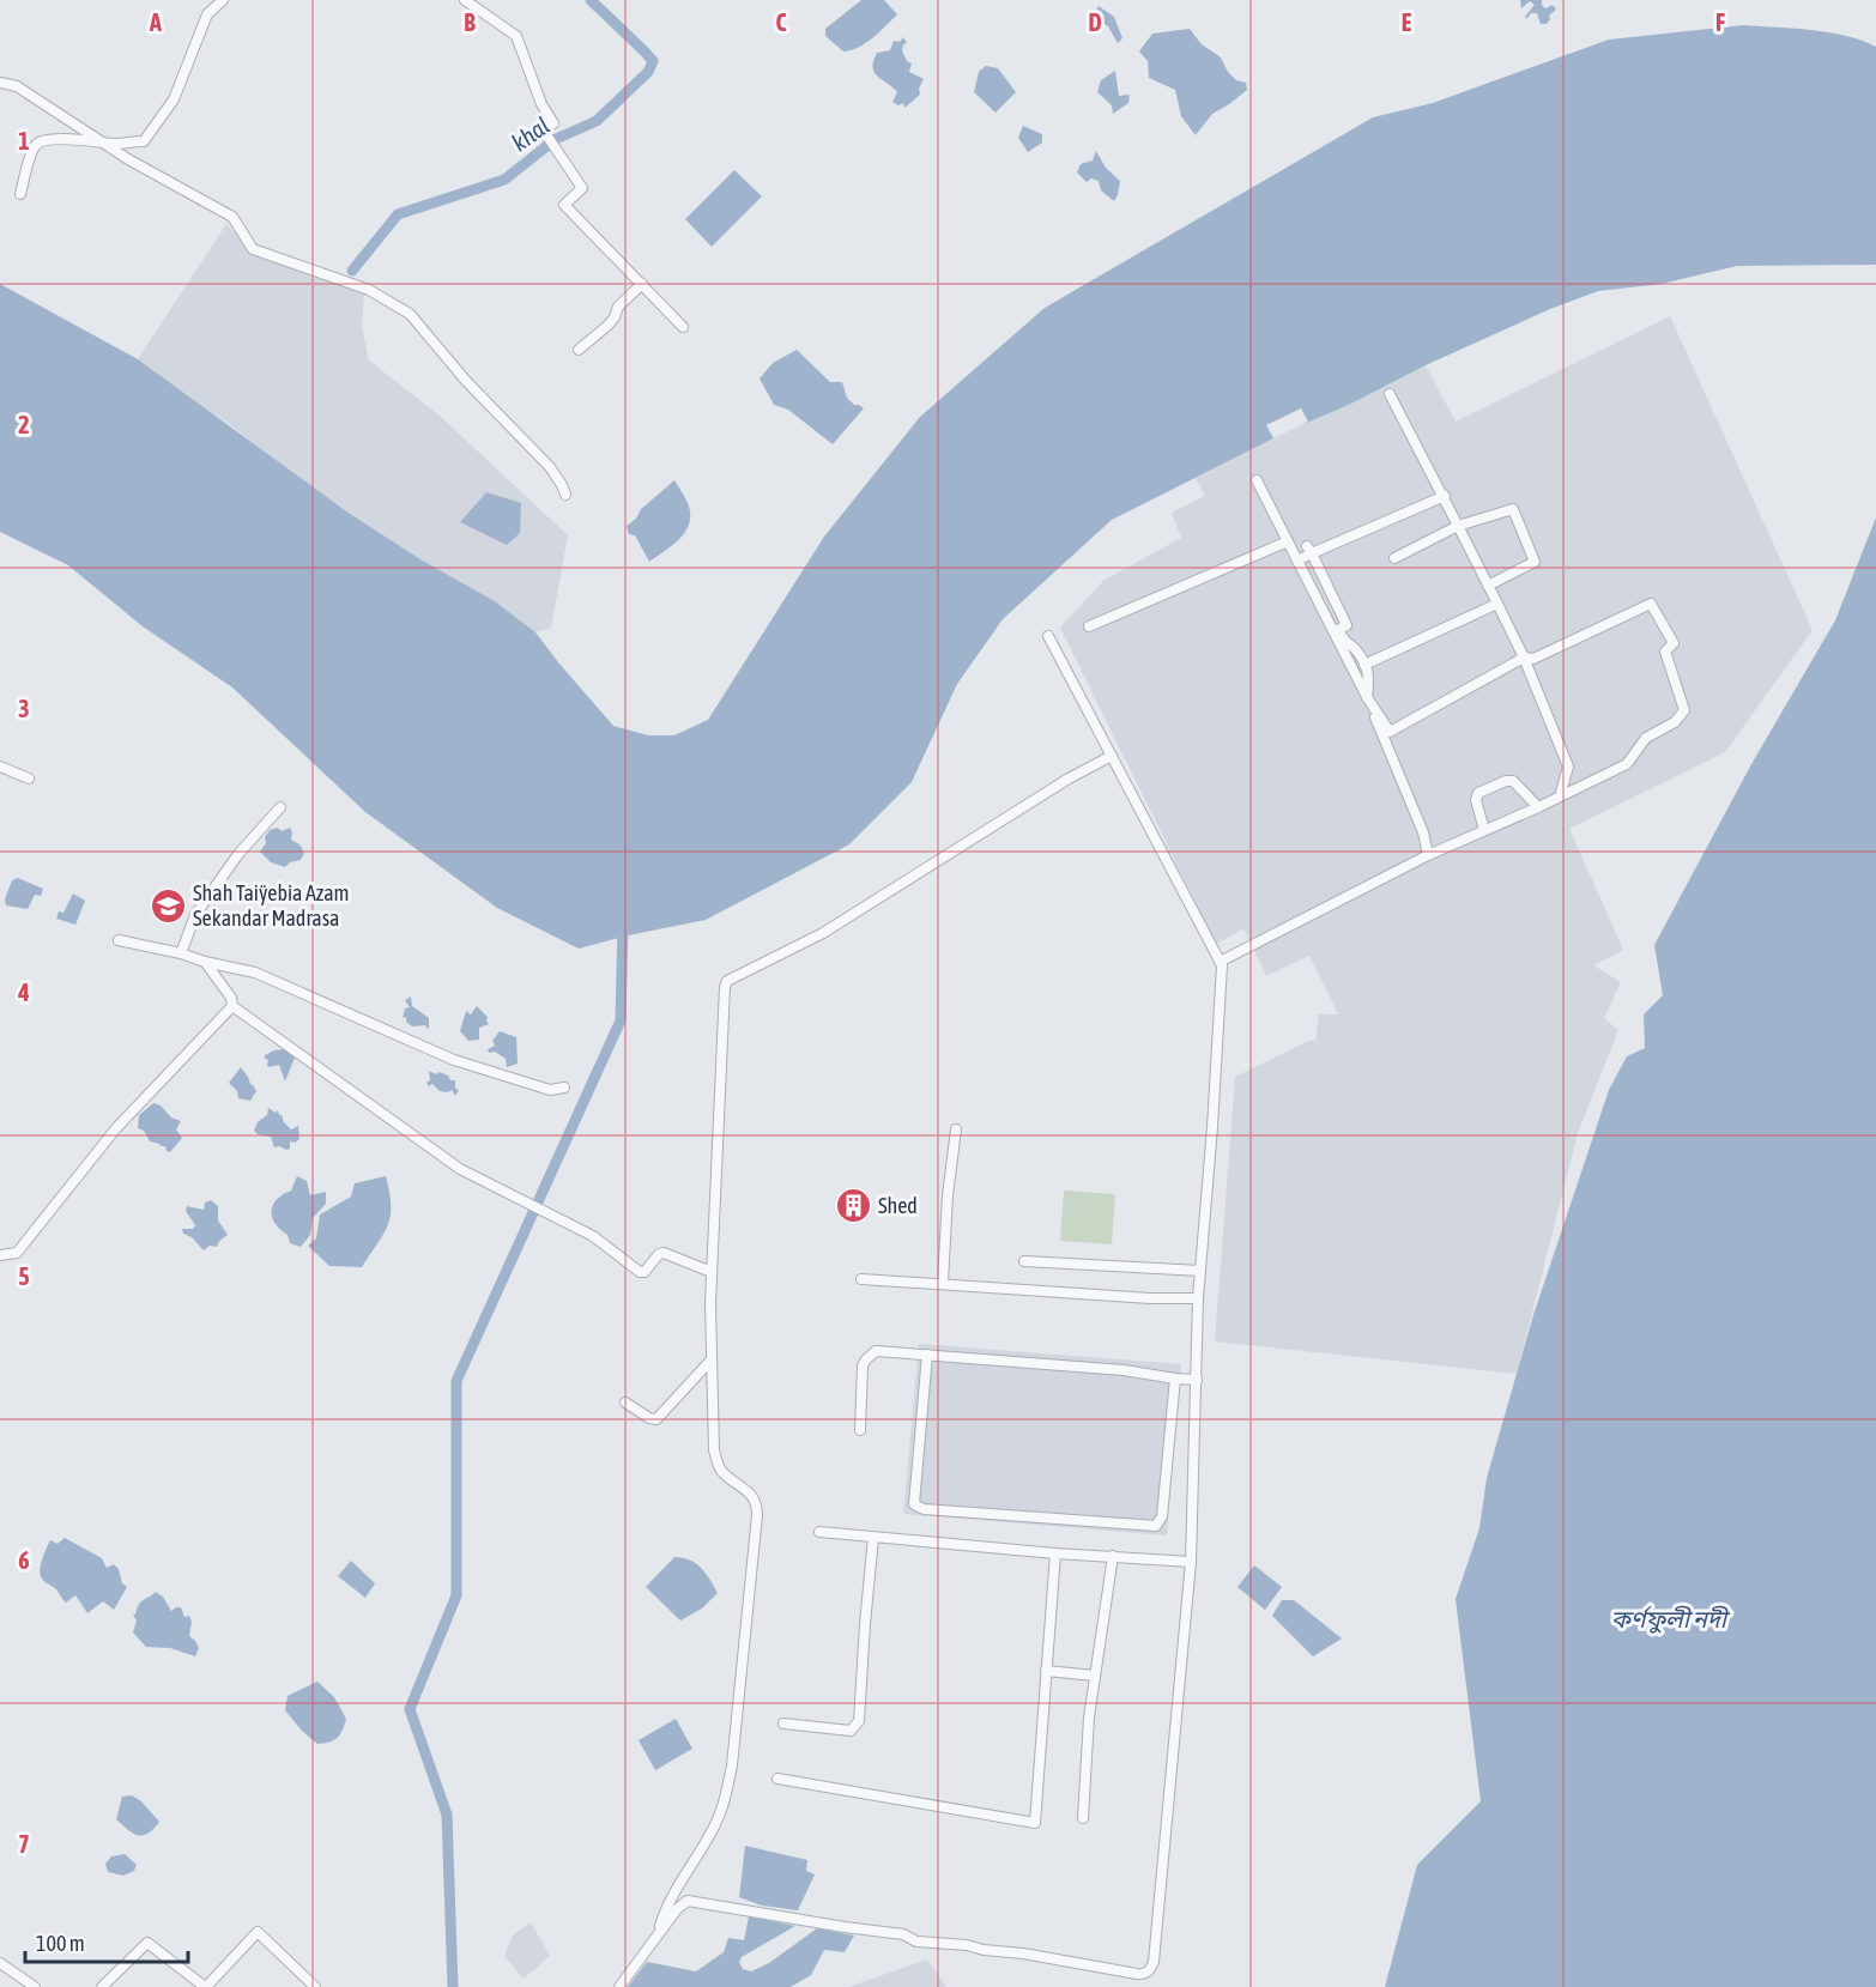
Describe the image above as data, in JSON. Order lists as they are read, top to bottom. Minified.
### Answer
{"water":["khal","কর্ণফুলী নদী"],"places":{"school or university":["Shah Taiÿebia Azam Sekandar Madrasa"],"building":["Shed"]},"scale_bar":"100 m","grid":{"columns":["A","B","C","D","E","F"],"rows":["1","2","3","4","5","6","7"]}}
